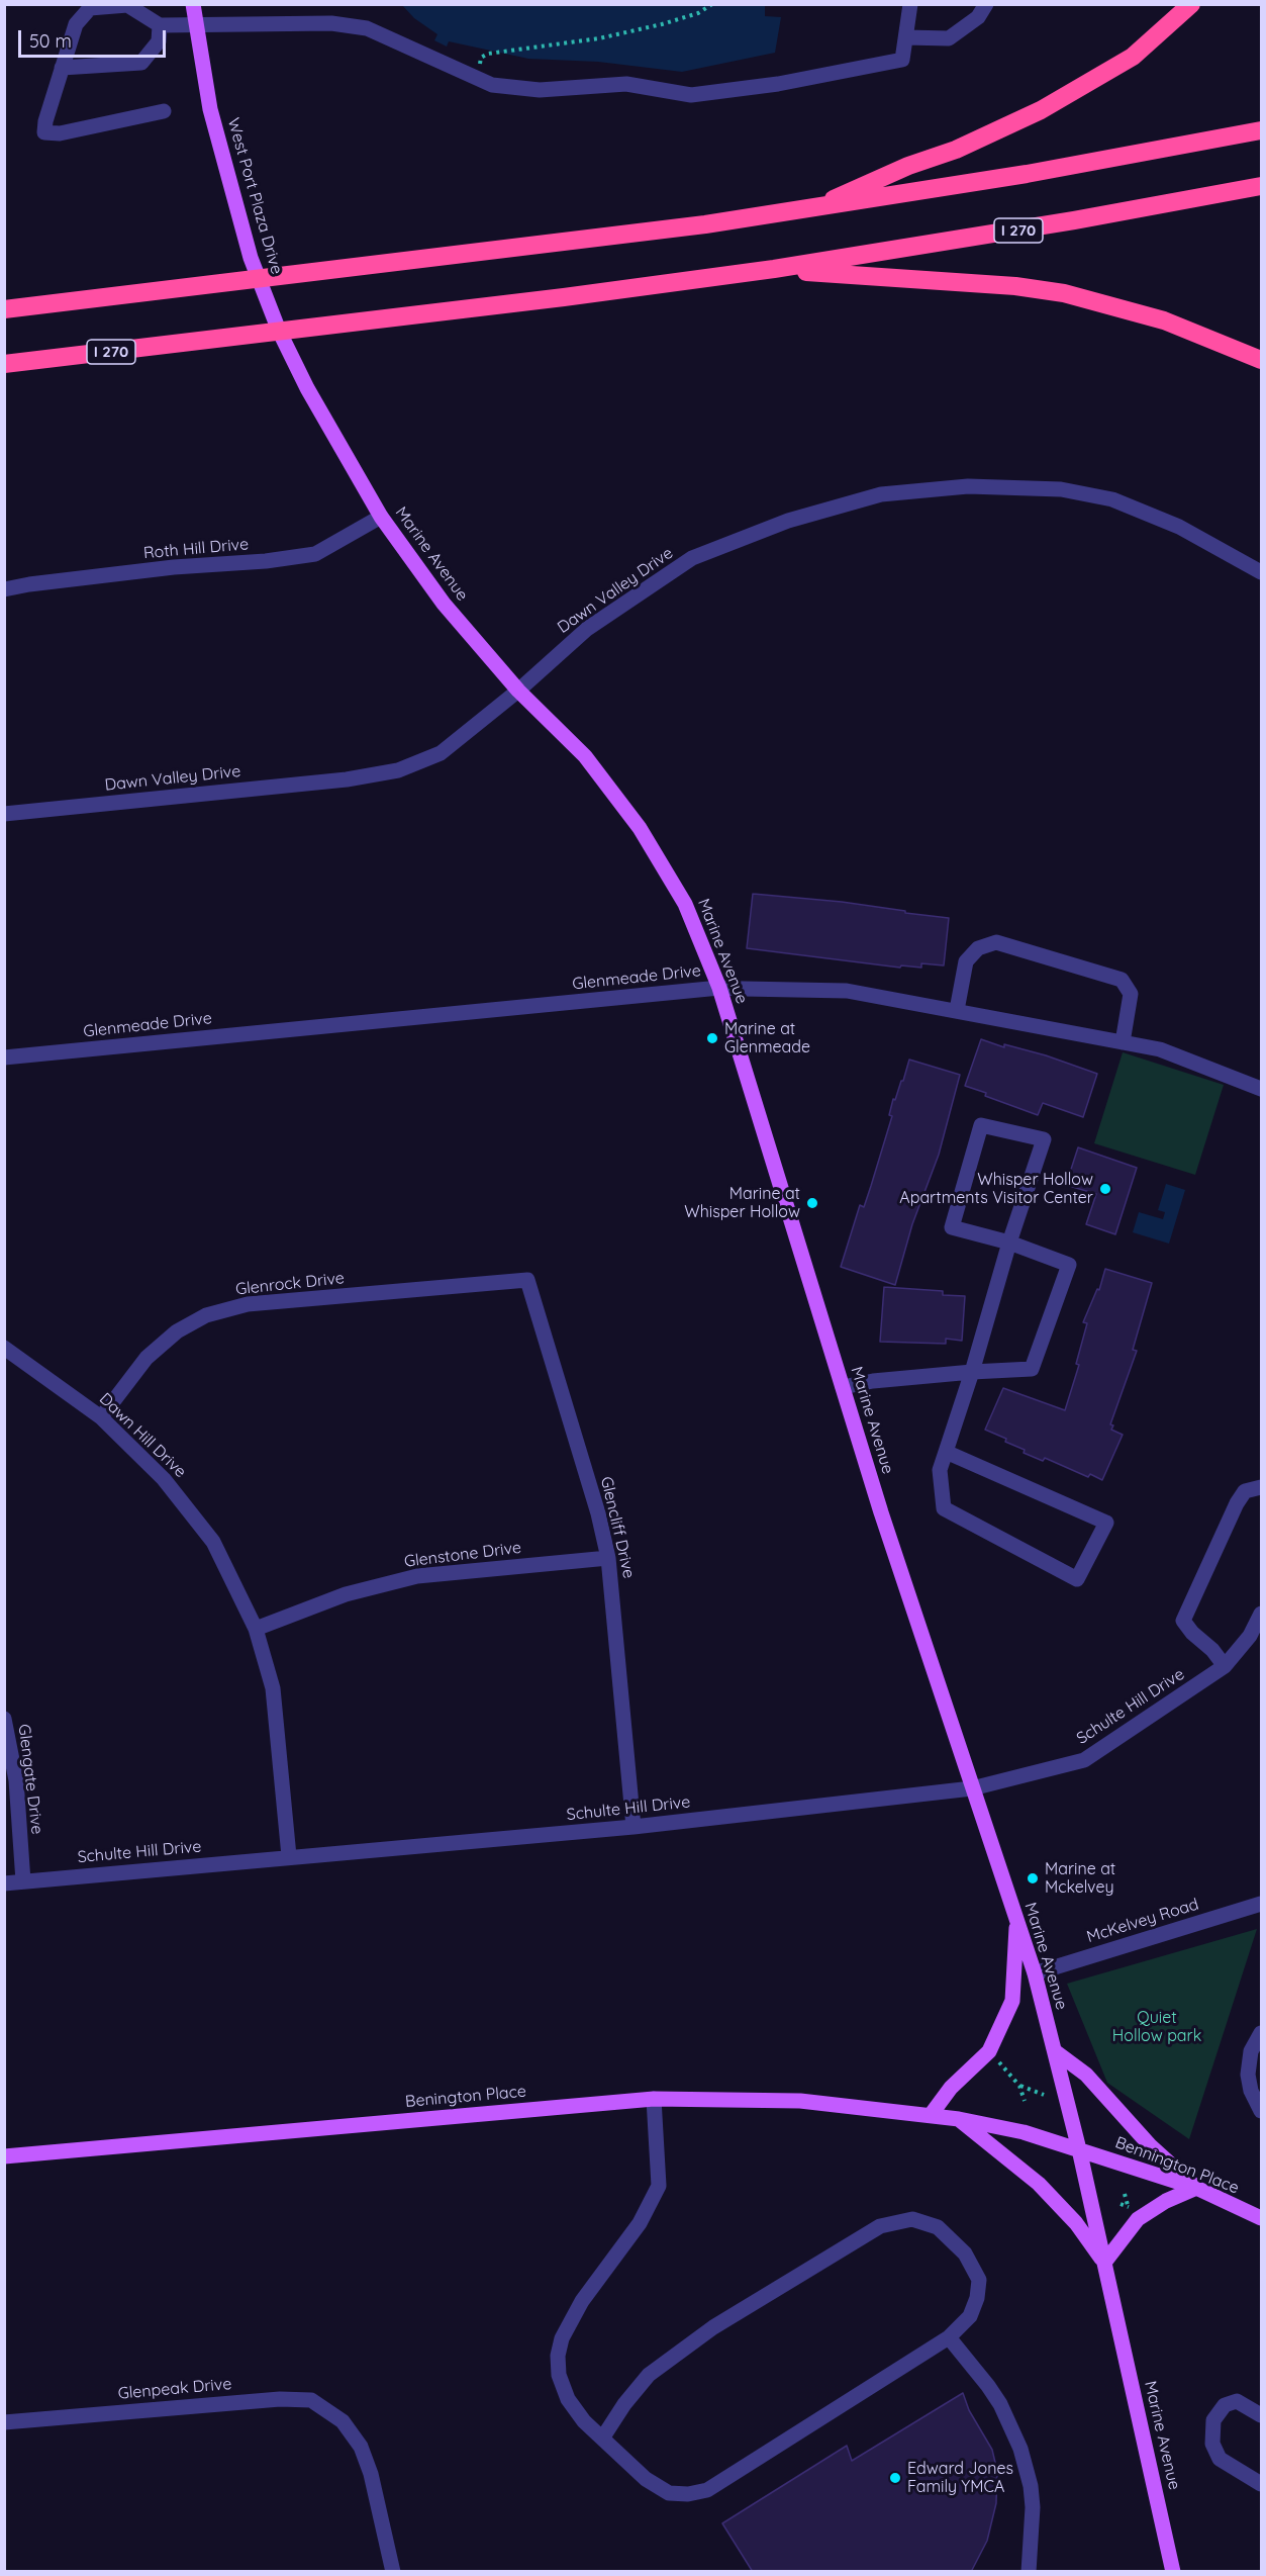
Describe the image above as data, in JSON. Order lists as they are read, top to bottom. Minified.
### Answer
{"streets":{"highway":["I 270"],"main road":["West Port Plaza Drive","Marine Avenue","Benington Place","Bennington Place"],"street":["Roth Hill Drive","Dawn Valley Drive","Glenmeade Drive","Glenrock Drive","Dawn Hill Drive","Glencliff Drive","Glenstone Drive","Schulte Hill Drive","Glengate Drive","McKelvey Road","Glenpeak Drive"]},"crossings":[["West Port Plaza Drive","Marine Avenue"],["Roth Hill Drive","Marine Avenue"],["Marine Avenue","Dawn Valley Drive"],["Marine Avenue","Glenmeade Drive"],["Marine Avenue","Schulte Hill Drive"],["Marine Avenue","McKelvey Road"],["Marine Avenue","Bennington Place"],["Glenrock Drive","Dawn Hill Drive"],["Glenrock Drive","Glencliff Drive"],["Dawn Hill Drive","Glenstone Drive"],["Dawn Hill Drive","Schulte Hill Drive"],["Glencliff Drive","Glenstone Drive"],["Glencliff Drive","Schulte Hill Drive"],["Schulte Hill Drive","Glengate Drive"]],"parks":["Quiet Hollow park"],"places":["Marine at Glenmeade","Whisper Hollow Apartments Visitor Center","Marine at Whisper Hollow","Marine at Mckelvey","Edward Jones Family YMCA"],"scale_bar":"50 m"}
